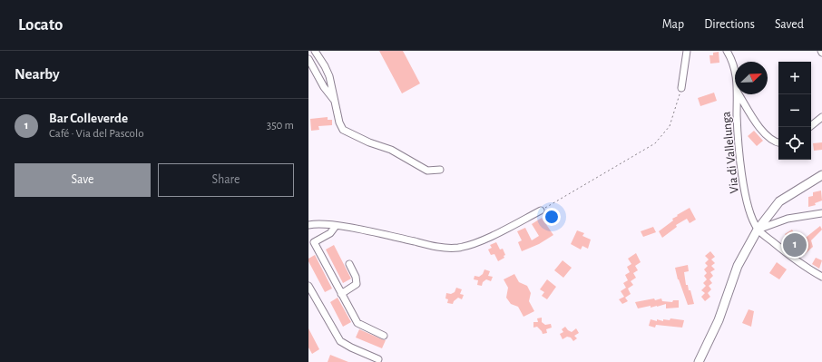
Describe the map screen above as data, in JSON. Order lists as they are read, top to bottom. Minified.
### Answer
{"streets":{"street":["Via di Vallelunga"]},"north":"top right","page":{"header":"Locato","nav":["Map","Directions","Saved"],"heading":"Nearby","map_buttons":["+","−"],"list":[{"mark":"1","name":"Bar Colleverde","note":"Café · Via del Pascolo","value":"350 m"}],"buttons":["Save","Share"],"pins":"1"}}
